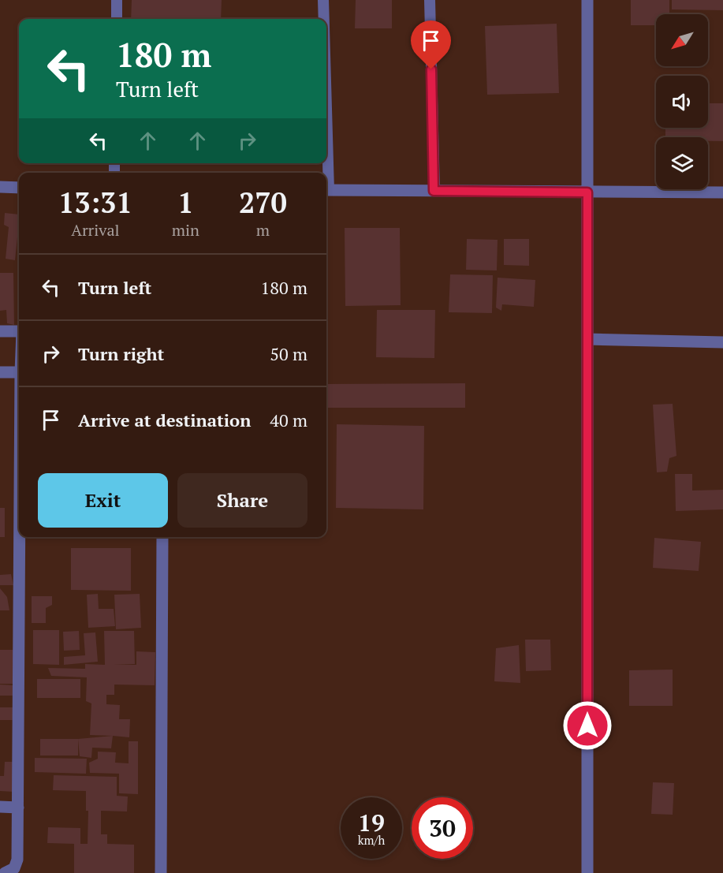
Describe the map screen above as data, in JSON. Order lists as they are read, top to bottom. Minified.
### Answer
{"north":"bottom left","page":{"turn":["180 m","Turn left"],"eta":["13:31","Arrival","1","min","270","m"],"list":[{"name":"Turn left","value":"180 m"},{"name":"Turn right","value":"50 m"},{"name":"Arrive at destination","value":"40 m"}],"buttons":["Exit","Share"],"speed":"19 km/h","limit":"30"}}
